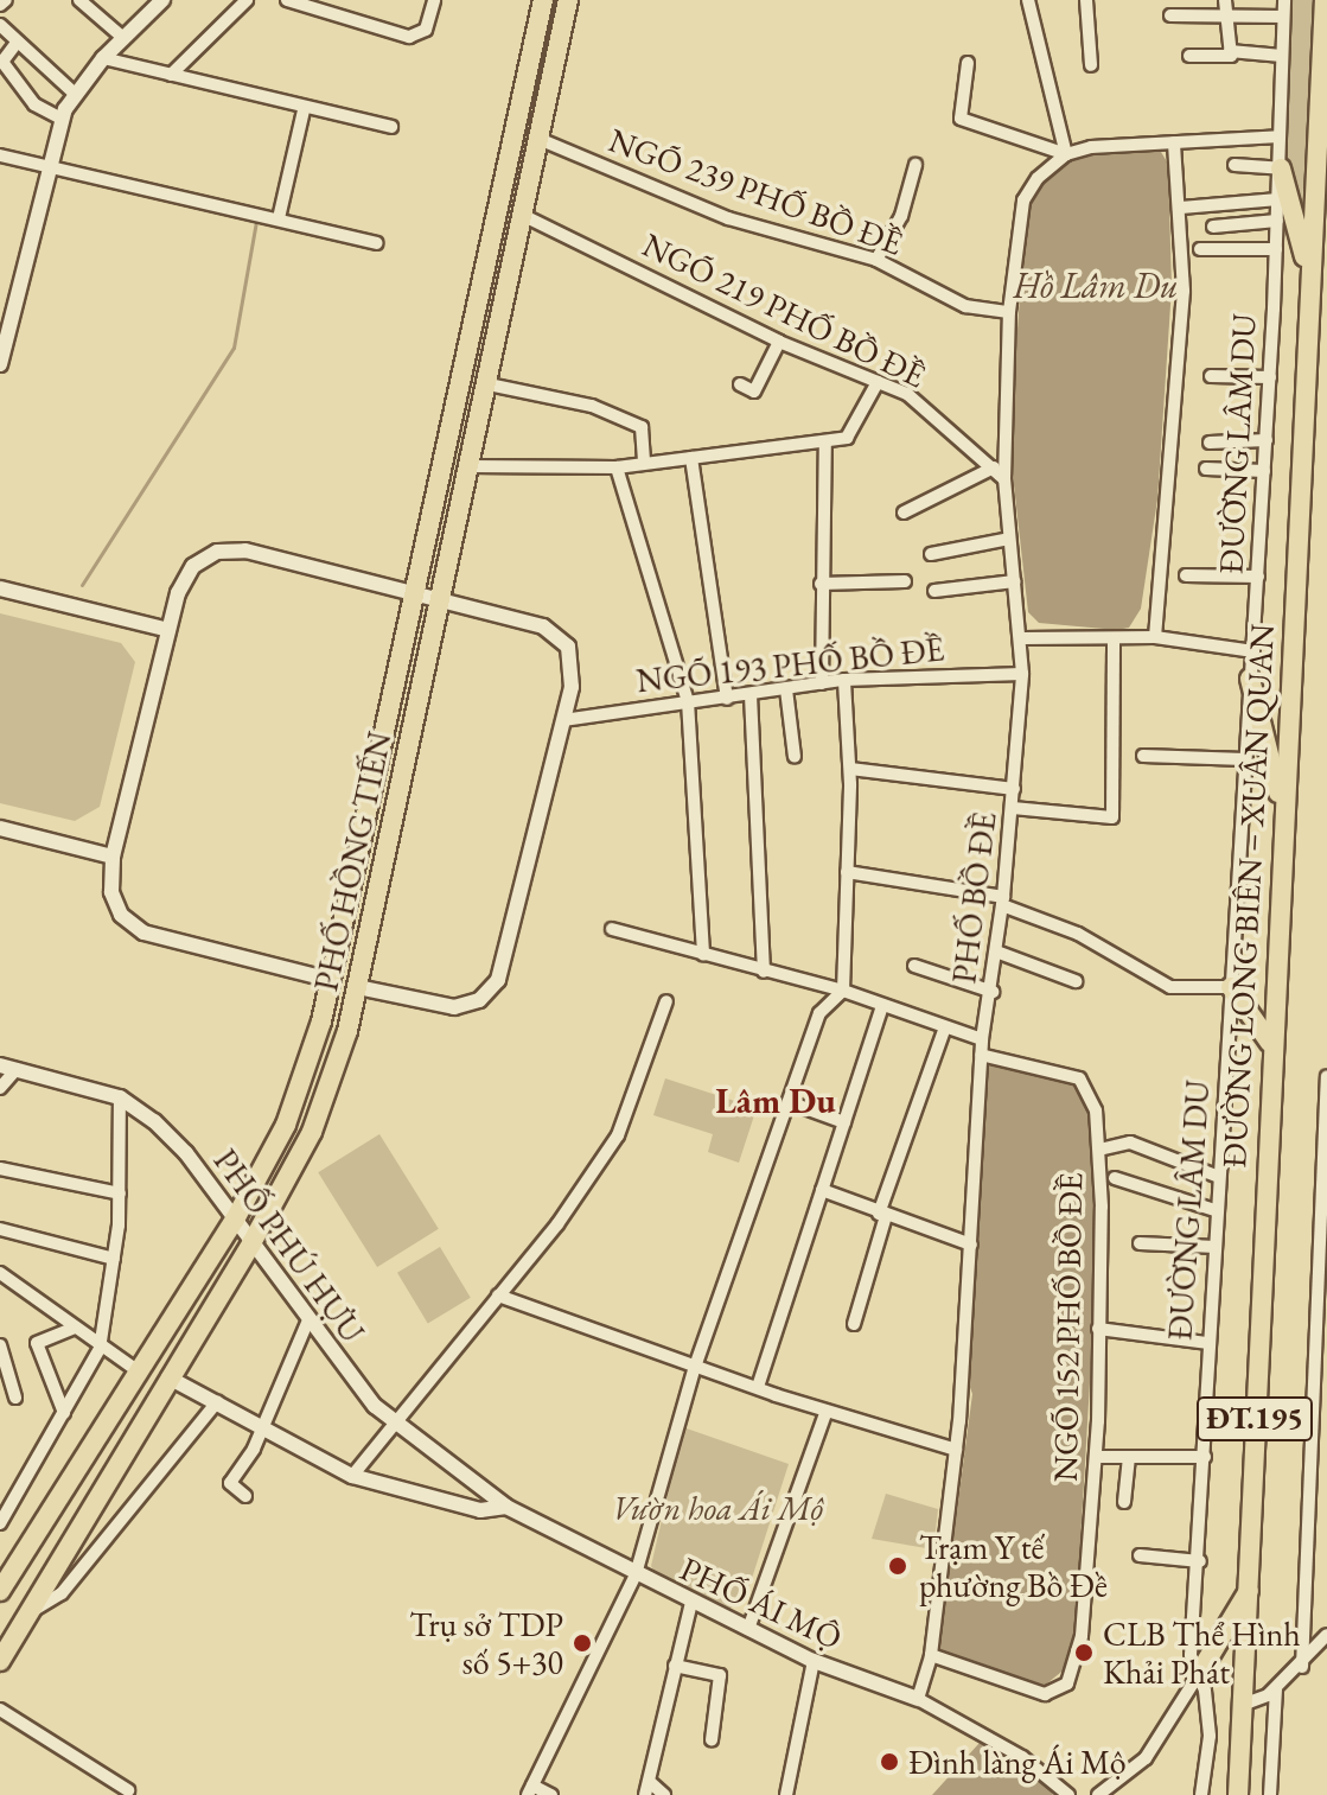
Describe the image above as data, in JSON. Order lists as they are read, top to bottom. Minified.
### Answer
{"streets":{"main road":["PHỐ HỒNG TIẾN","ĐƯỜNG LONG BIÊN – XUÂN QUAN","ĐT.195"],"street":["NGÕ 239 PHỐ BỒ ĐỀ","NGÕ 219 PHỐ BỒ ĐỀ","ĐƯỜNG LÂM DU","NGÕ 193 PHỐ BỒ ĐỀ","PHỐ BỒ ĐỀ","PHỐ PHÚ HỰU","NGÕ 152 PHỐ BỒ ĐỀ","PHỐ ÁI MỘ"]},"crossings":[["NGÕ 239 PHỐ BỒ ĐỀ","PHỐ HỒNG TIẾN"],["NGÕ 239 PHỐ BỒ ĐỀ","PHỐ BỒ ĐỀ"],["NGÕ 219 PHỐ BỒ ĐỀ","PHỐ HỒNG TIẾN"],["NGÕ 219 PHỐ BỒ ĐỀ","PHỐ BỒ ĐỀ"],["NGÕ 193 PHỐ BỒ ĐỀ","PHỐ BỒ ĐỀ"],["PHỐ HỒNG TIẾN","PHỐ PHÚ HỰU"],["PHỐ HỒNG TIẾN","PHỐ ÁI MỘ"],["PHỐ BỒ ĐỀ","NGÕ 152 PHỐ BỒ ĐỀ"],["PHỐ BỒ ĐỀ","PHỐ ÁI MỘ"],["PHỐ PHÚ HỰU","PHỐ ÁI MỘ"]],"districts":["Lâm Du"],"water":["Hồ Lâm Du"],"parks":["Vườn hoa Ái Mộ"],"places":["Trạm Y tế phường Bồ Đề","Trụ sở TDP số 5+30","CLB Thể Hình Khải Phát","Đình làng Ái Mộ"]}
